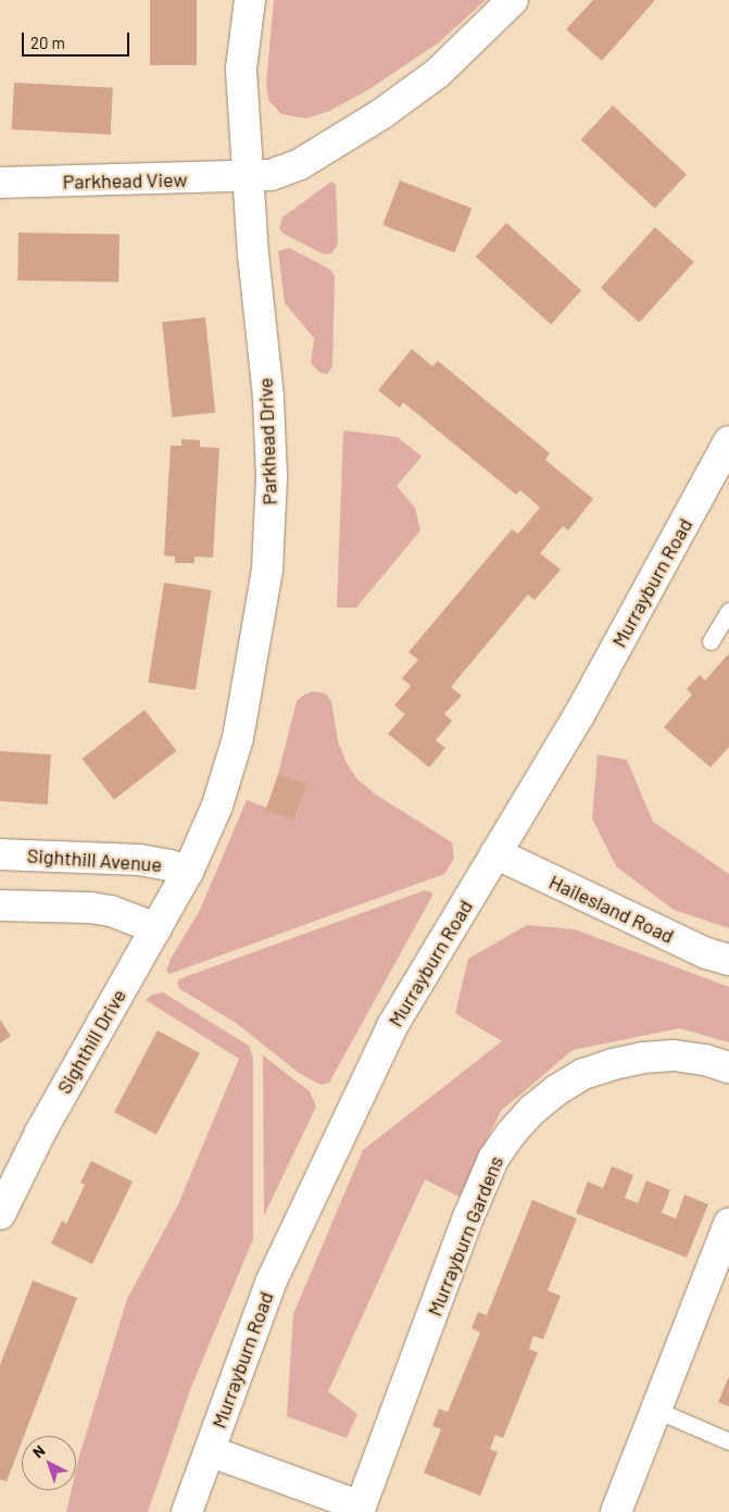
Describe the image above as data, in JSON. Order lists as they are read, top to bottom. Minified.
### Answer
{"streets":{"street":["Parkhead View","Parkhead Drive","Murrayburn Road","Sighthill Avenue","Hailesland Road","Sighthill Drive","Murrayburn Gardens"]},"crossings":[["Parkhead View","Parkhead Drive"],["Parkhead Drive","Sighthill Avenue"],["Parkhead Drive","Sighthill Drive"],["Murrayburn Road","Hailesland Road"],["Murrayburn Road","Murrayburn Gardens"],["Sighthill Avenue","Sighthill Drive"]],"scale_bar":"20 m","north":"top left"}
